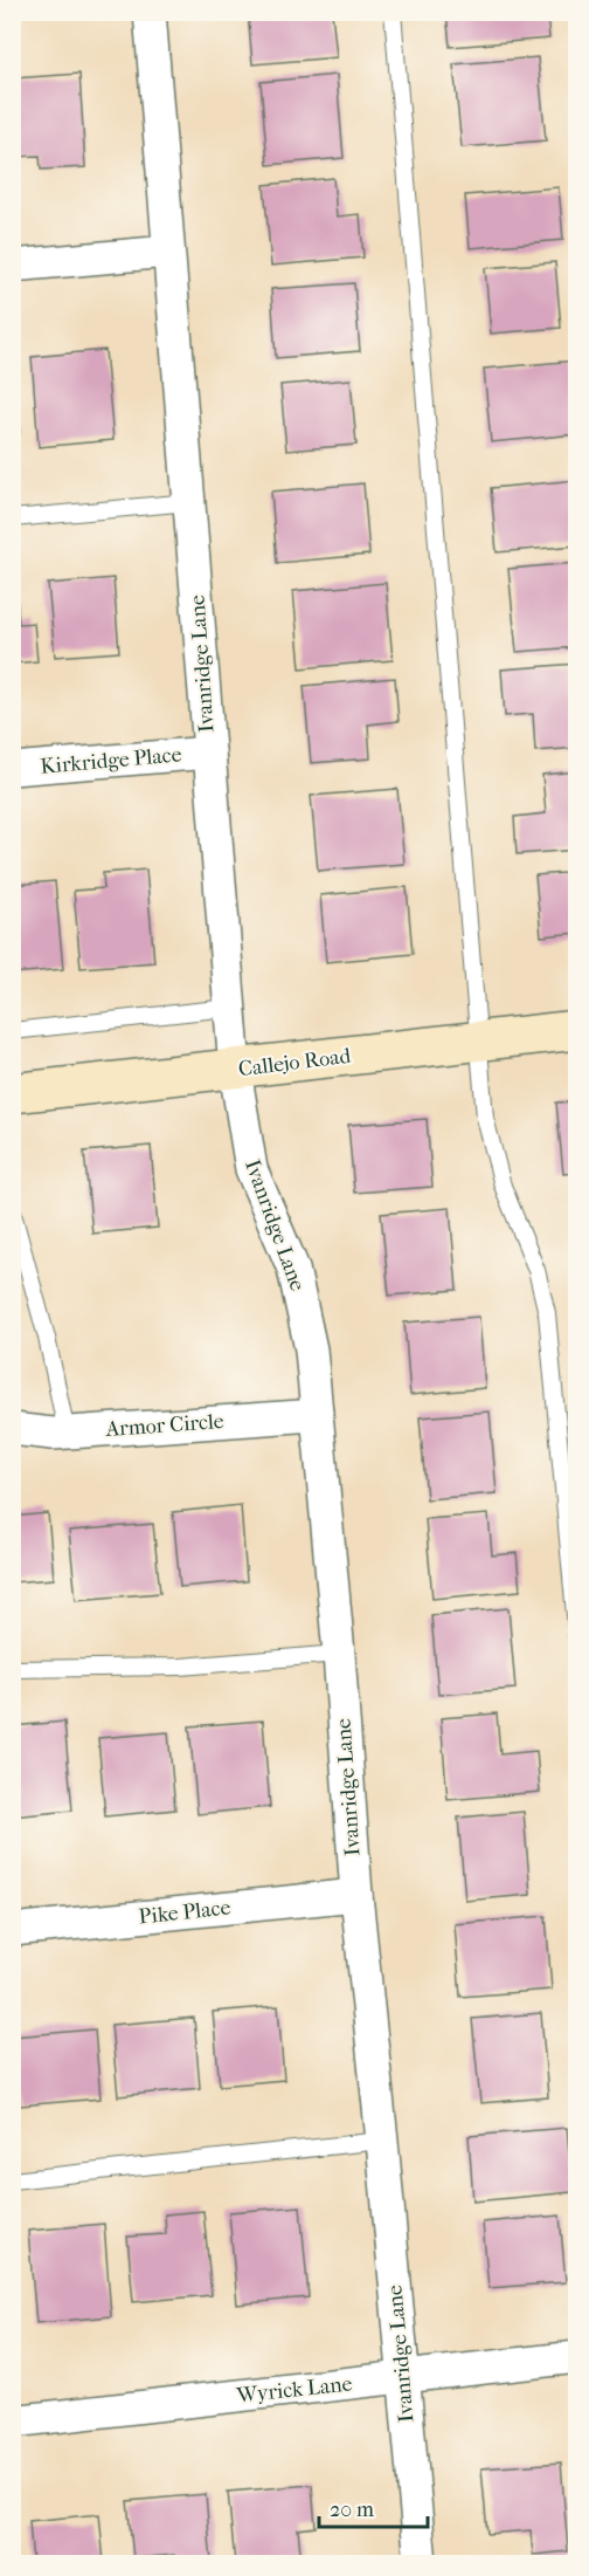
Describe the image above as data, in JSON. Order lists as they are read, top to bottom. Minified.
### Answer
{"streets":{"street":["Ivanridge Lane","Kirkridge Place","Callejo Road","Armor Circle","Pike Place","Wyrick Lane"]},"crossings":[["Ivanridge Lane","Kirkridge Place"],["Ivanridge Lane","Callejo Road"],["Ivanridge Lane","Armor Circle"],["Ivanridge Lane","Pike Place"],["Ivanridge Lane","Wyrick Lane"]],"scale_bar":"20 m"}
